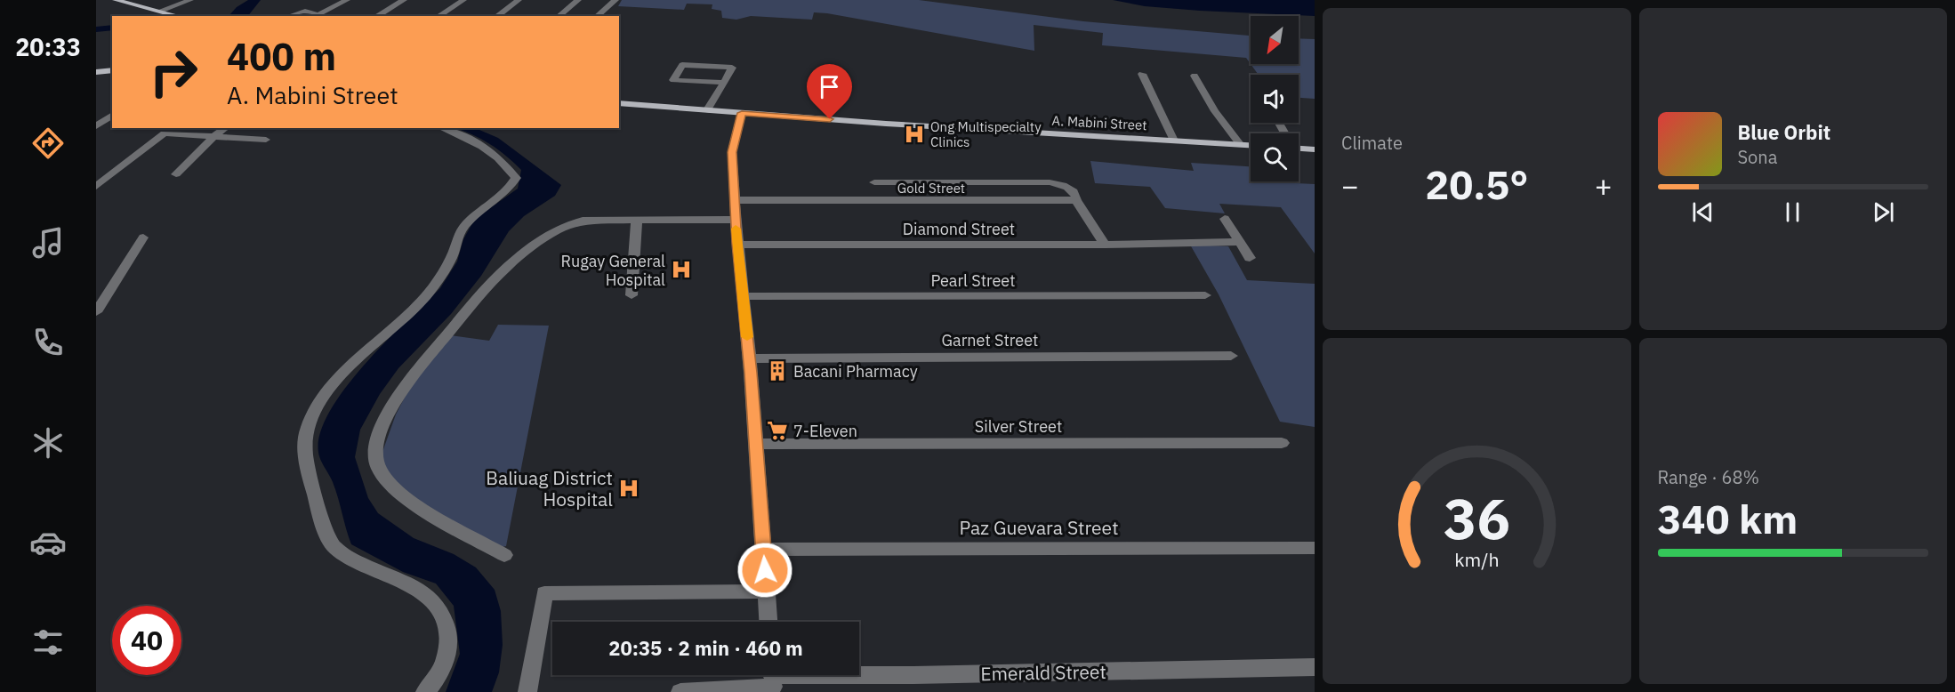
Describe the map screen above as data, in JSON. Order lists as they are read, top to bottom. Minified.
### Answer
{"streets":{"main road":["A. Mabini Street"],"street":["Gold Street","Diamond Street","Pearl Street","Garnet Street","Silver Street","Paz Guevara Street","Emerald Street"]},"places":{"hospital":["Ong Multispecialty Clinics","Rugay General Hospital","Baliuag District Hospital"],"building":["Bacani Pharmacy"],"supermarket":["7-Eleven"]},"north":"bottom left","page":{"tabs":"20:33","tile":["Climate",["Range · 68%","340 km"]],"turn":["400 m","A. Mabini Street"],"song":["Blue Orbit","Sona"],"heat":["−","20.5°","+"],"limit":"40","trip":"20:35 · 2 min · 460 m","gauge":["36","km/h"]}}
